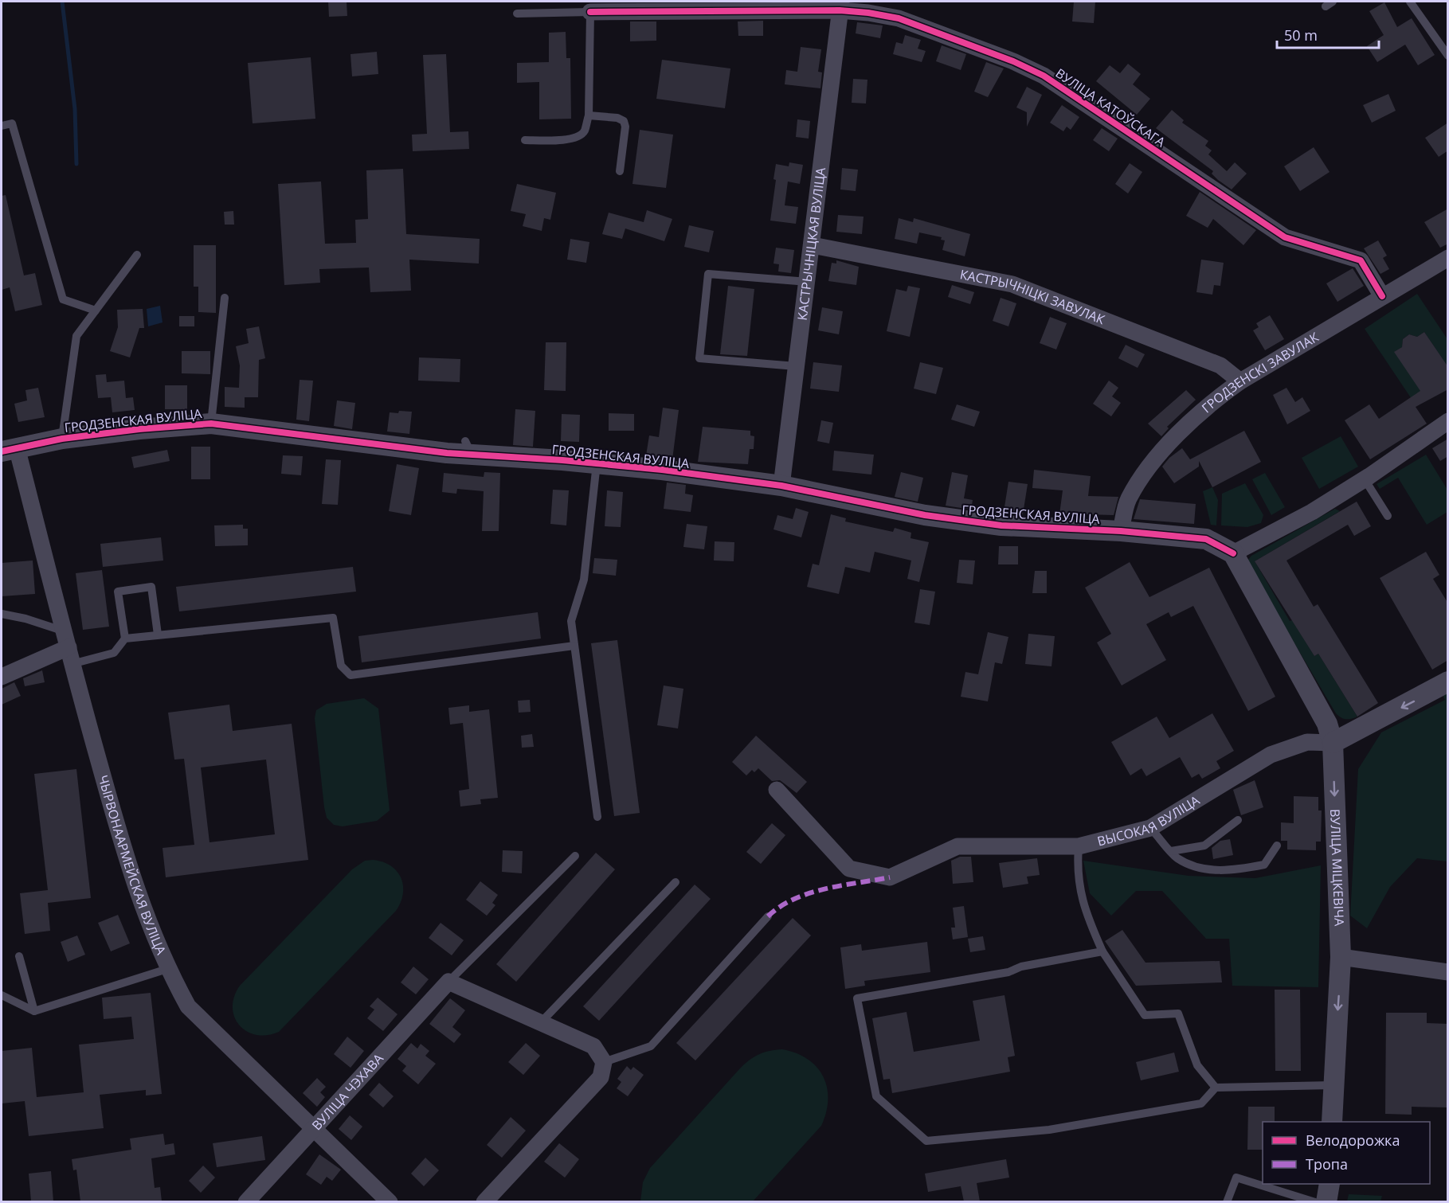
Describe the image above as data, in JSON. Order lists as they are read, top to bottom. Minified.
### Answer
{"streets":{"street":["ВУЛІЦА КАТОЎСКАГА","КАСТРЫЧНІЦКАЯ ВУЛІЦА","КАСТРЫЧНІЦКІ ЗАВУЛАК","ГРОДЗЕНСКІ ЗАВУЛАК","ГРОДЗЕНСКАЯ ВУЛІЦА","ВЫСОКАЯ ВУЛІЦА","ЧЫРВОНААРМЕЙСКАЯ ВУЛІЦА","ВУЛІЦА МІЦКЕВІЧА","ВУЛІЦА ЧЭХАВА"]},"crossings":[["ВУЛІЦА КАТОЎСКАГА","КАСТРЫЧНІЦКАЯ ВУЛІЦА"],["ВУЛІЦА КАТОЎСКАГА","ГРОДЗЕНСКІ ЗАВУЛАК"],["КАСТРЫЧНІЦКАЯ ВУЛІЦА","КАСТРЫЧНІЦКІ ЗАВУЛАК"],["КАСТРЫЧНІЦКАЯ ВУЛІЦА","ГРОДЗЕНСКАЯ ВУЛІЦА"],["КАСТРЫЧНІЦКІ ЗАВУЛАК","ГРОДЗЕНСКІ ЗАВУЛАК"],["ГРОДЗЕНСКІ ЗАВУЛАК","ГРОДЗЕНСКАЯ ВУЛІЦА"],["ГРОДЗЕНСКАЯ ВУЛІЦА","ЧЫРВОНААРМЕЙСКАЯ ВУЛІЦА"],["ВЫСОКАЯ ВУЛІЦА","ВУЛІЦА МІЦКЕВІЧА"],["ЧЫРВОНААРМЕЙСКАЯ ВУЛІЦА","ВУЛІЦА ЧЭХАВА"]],"one_way":["ВУЛІЦА МІЦКЕВІЧА"],"legend":["Велодорожка","Тропа"],"scale_bar":"50 m"}
